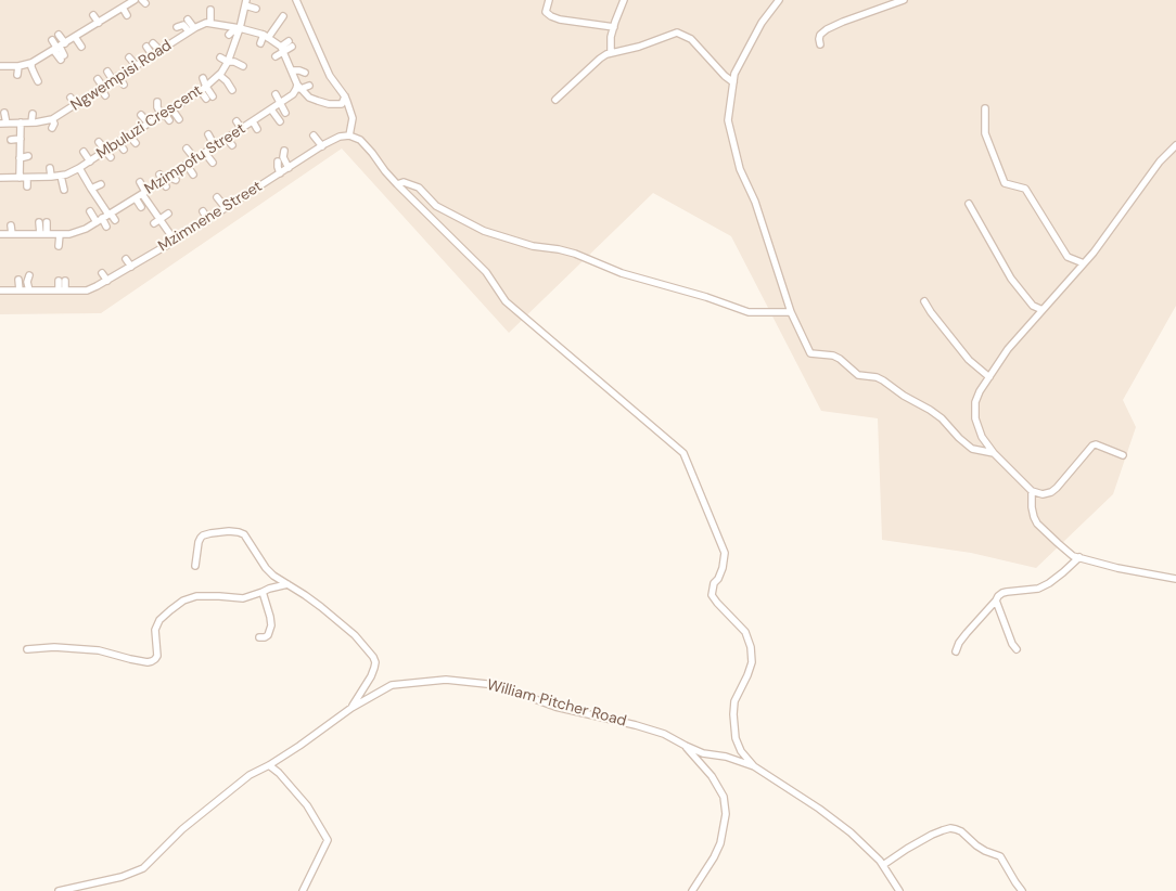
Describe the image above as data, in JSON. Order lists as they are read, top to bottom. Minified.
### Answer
{"streets":{"street":["Ngwempisi Road","Mbuluzi Crescent","Mzimpofu Street","Mzimnene Street","William Pitcher Road"]},"crossings":[["Ngwempisi Road","Mbuluzi Crescent"]]}
